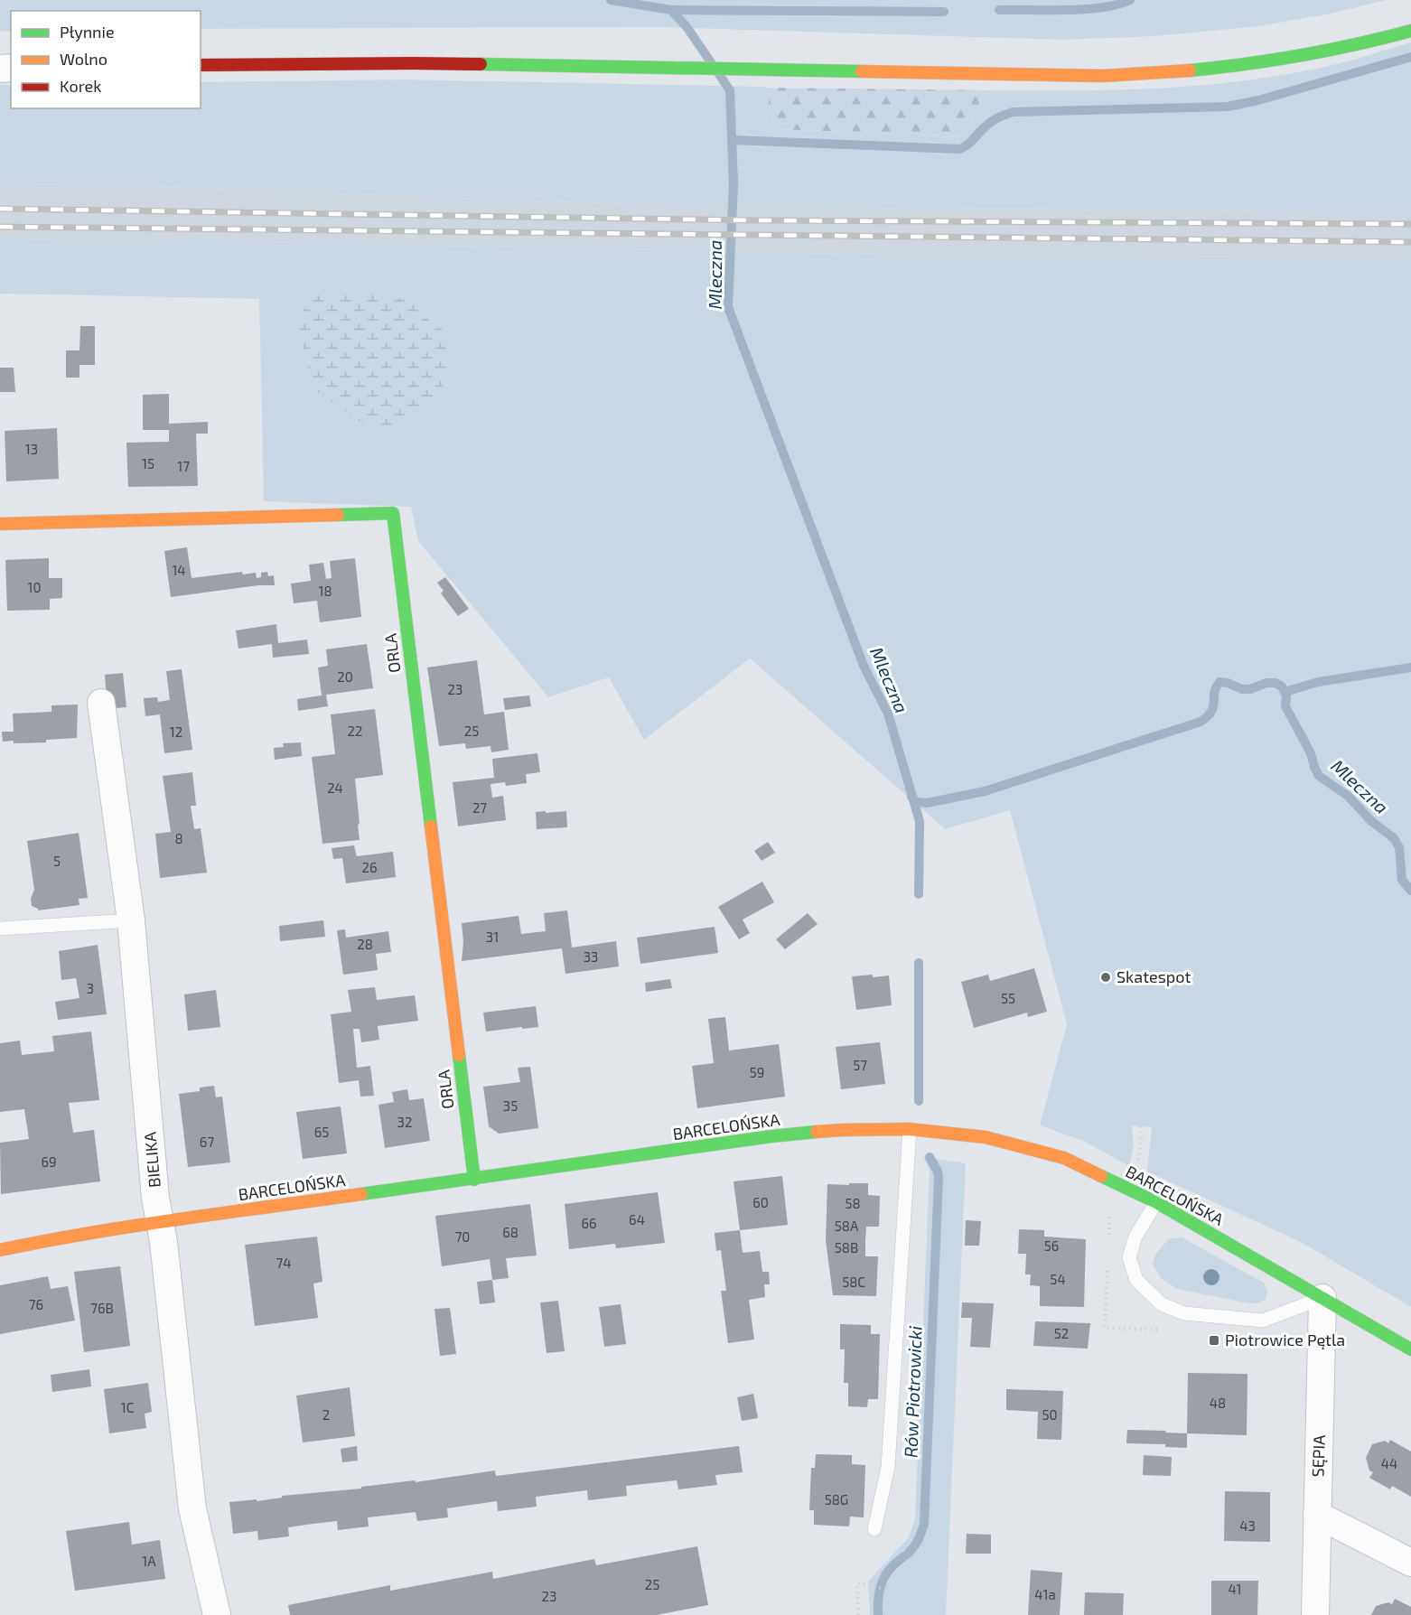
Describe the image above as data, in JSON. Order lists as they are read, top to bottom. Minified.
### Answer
{"streets":{"street":["ORLA","BARCELOŃSKA","BIELIKA","SĘPIA"]},"crossings":[["ORLA","BARCELOŃSKA"],["BARCELOŃSKA","BIELIKA"],["BARCELOŃSKA","SĘPIA"]],"water":["Mleczna","Rów Piotrowicki"],"places":{"other":["Skatespot"],"transit":["Piotrowice Pętla"]},"house_numbers":["13","15","17","14","10","18","20","23","22","25","12","24","27","8","5","26","31","28","33","3","55","57","59","35","32","65","67","69","60","58","64","66","58A","68","70","56","58B","74","54","58C","76","76B","52","48","1C","2","50","44","58G","43","1A","25","41","41a","23"],"legend":["Płynnie","Wolno","Korek"]}
